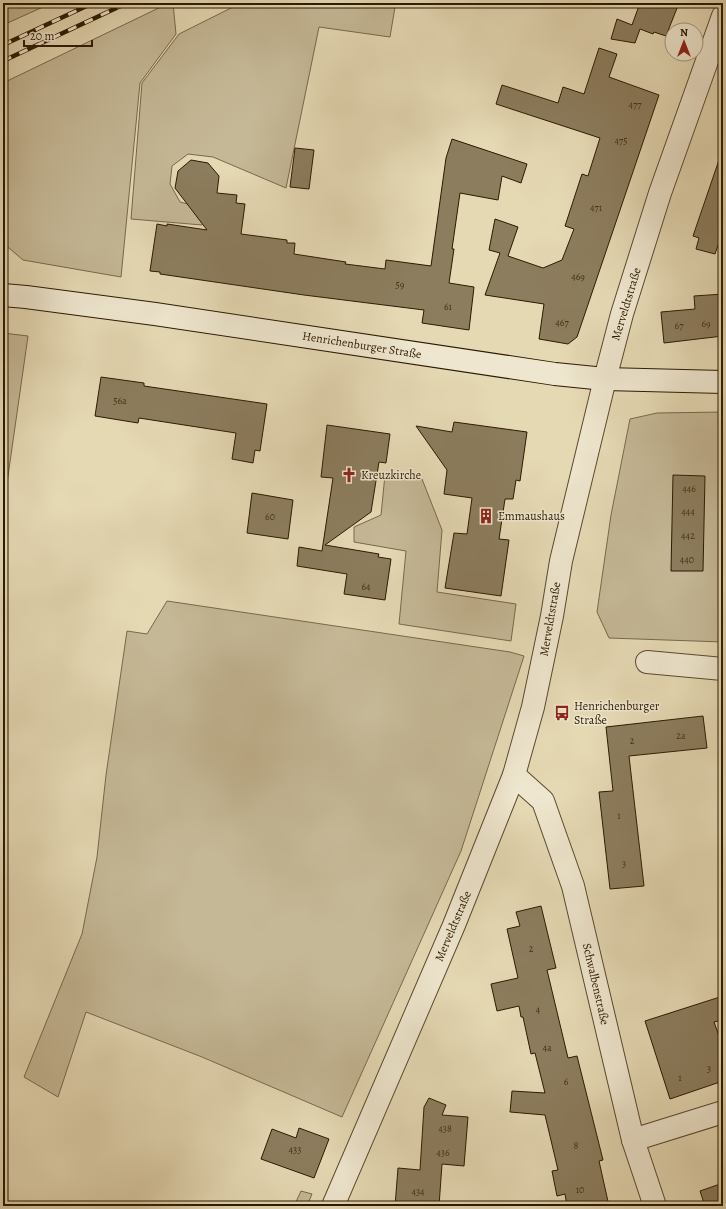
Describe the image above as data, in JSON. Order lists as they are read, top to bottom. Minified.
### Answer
{"streets":{"street":["Merveldtstraße","Henrichenburger Straße","Schwalbenstraße"]},"crossings":[["Merveldtstraße","Henrichenburger Straße"],["Merveldtstraße","Schwalbenstraße"]],"places":{"church":["Kreuzkirche"],"building":["Emmaushaus"],"bus stop":["Henrichenburger Straße"]},"house_numbers":["477","475","471","469","59","61","467","69","67","56a","446","444","60","442","440","64","2a","2","1","3","2","4","4a","3","1","6","438","8","433","436","10","434"],"scale_bar":"20 m","north":"top"}
